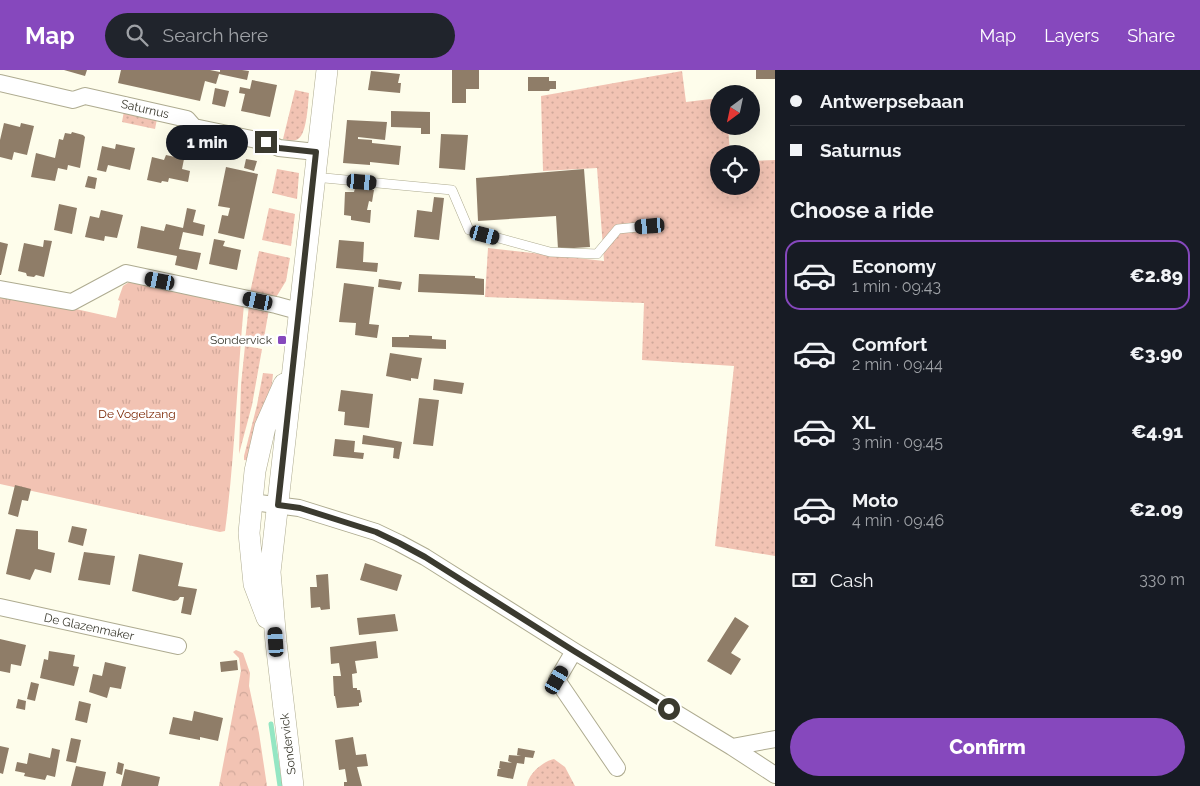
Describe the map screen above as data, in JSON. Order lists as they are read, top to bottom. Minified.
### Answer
{"streets":{"street":["Saturnus","De Glazenmaker","Sondervick"]},"crossings":[["Saturnus","Sondervick"]],"parks":["De Vogelzang"],"places":{"transit":["Sondervick"]},"north":"bottom left","page":{"header":"Map","search":"Search here","nav":["Map","Layers","Share"],"banner":["Antwerpsebaan","Saturnus"],"bubble":"1 min","heading":"Choose a ride","list":[{"name":"Economy","note":"1 min · 09:43","value":"€2.89"},{"name":"Comfort","note":"2 min · 09:44","value":"€3.90"},{"name":"XL","note":"3 min · 09:45","value":"€4.91"},{"name":"Moto","note":"4 min · 09:46","value":"€2.09"}],"pay":["Cash","330 m"],"buttons":"Confirm"}}
